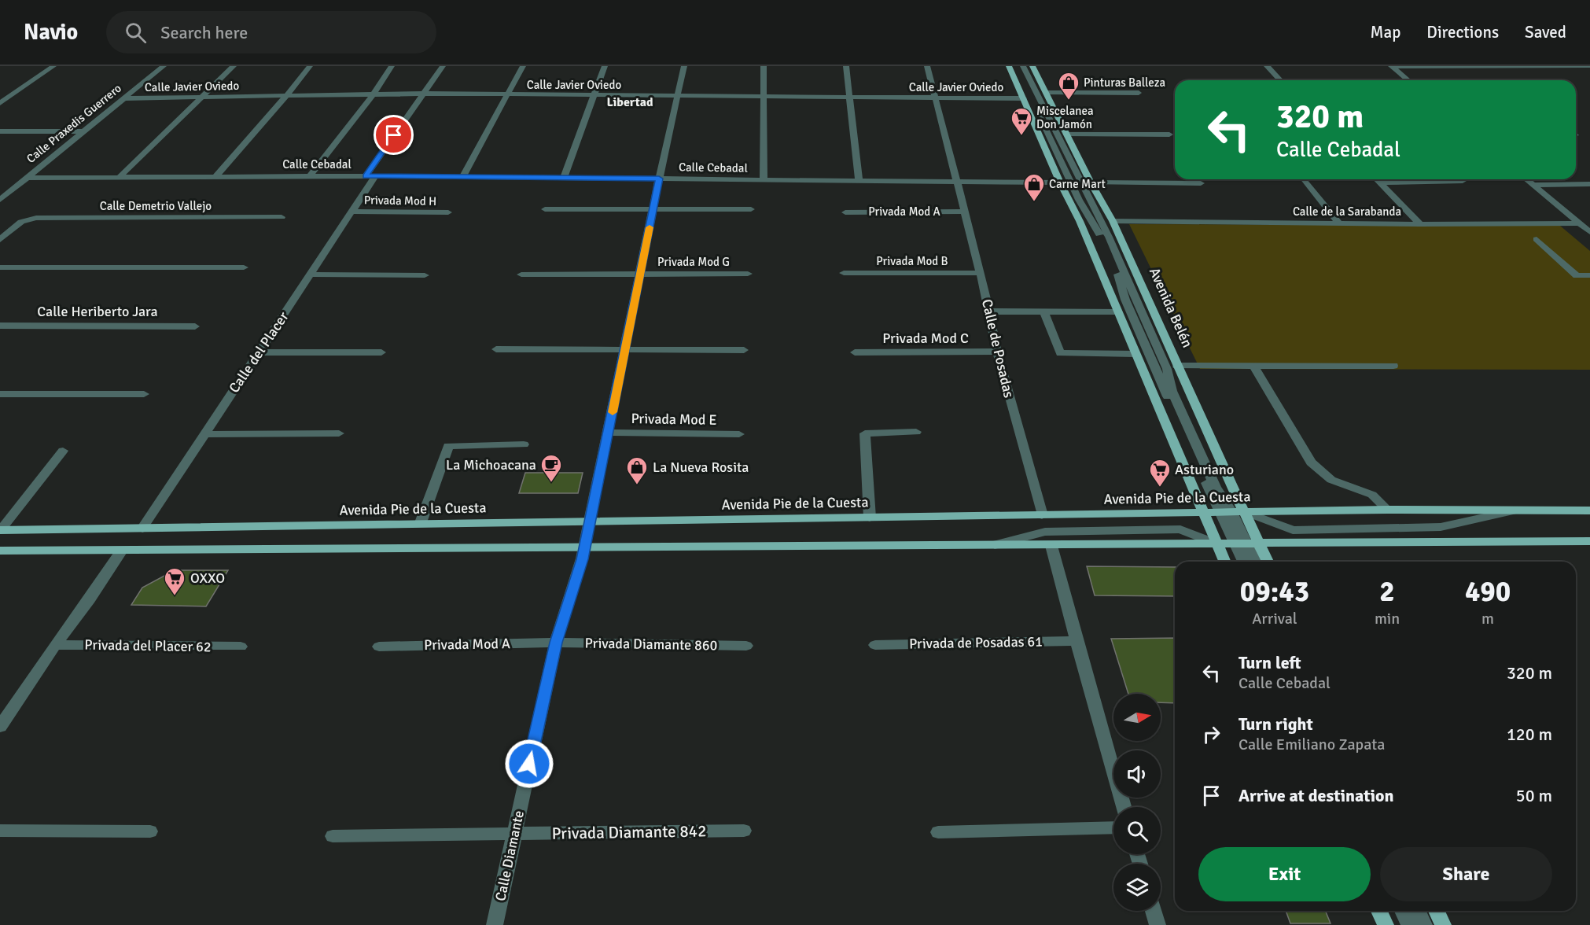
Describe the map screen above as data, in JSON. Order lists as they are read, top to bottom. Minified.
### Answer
{"streets":{"main road":["Avenida Belén","Avenida Pie de la Cuesta"],"street":["Calle Javier Oviedo","Calle Praxedis Guerrero","Calle Cebadal","Privada Mod H","Calle Demetrio Vallejo","Privada Mod A","Calle de la Sarabanda","Privada Mod B","Privada Mod G","Calle Heriberto Jara","Privada Mod C","Calle de Posadas","Calle del Placer","Privada Mod E","Privada de Posadas 61","Privada Diamante 860","Privada del Placer 62","Privada Diamante 842","Calle Diamante"]},"crossings":[["Calle Javier Oviedo","Calle Praxedis Guerrero"],["Calle Javier Oviedo","Calle de Posadas"],["Calle Javier Oviedo","Calle del Placer"],["Calle Javier Oviedo","Calle Diamante"],["Calle Praxedis Guerrero","Calle Cebadal"],["Calle Cebadal","Calle de Posadas"],["Calle Cebadal","Calle del Placer"],["Calle Cebadal","Calle Diamante"],["Privada Mod H","Calle del Placer"],["Privada Mod A","Calle de Posadas"],["Privada Mod A","Privada Diamante 860"],["Privada Mod A","Calle Diamante"],["Calle de la Sarabanda","Avenida Belén"],["Privada Mod B","Calle de Posadas"],["Privada Mod G","Calle Diamante"],["Avenida Belén","Avenida Pie de la Cuesta"],["Privada Mod C","Calle de Posadas"],["Calle de Posadas","Avenida Pie de la Cuesta"],["Calle del Placer","Avenida Pie de la Cuesta"],["Privada Mod E","Calle Diamante"],["Avenida Pie de la Cuesta","Calle Diamante"],["Privada Diamante 860","Calle Diamante"],["Privada Diamante 842","Calle Diamante"]],"districts":["Libertad"],"places":{"shop":["Pinturas Balleza","Carne Mart","La Nueva Rosita"],"supermarket":["Miscelanea Don Jamón","Asturiano","OXXO"],"cafe":["La Michoacana"]},"north":"right","page":{"header":"Navio","search":"Search here","nav":["Map","Directions","Saved"],"turn":["320 m","Calle Cebadal"],"eta":["09:43","Arrival","2","min","490","m"],"list":[{"name":"Turn left","note":"Calle Cebadal","value":"320 m"},{"name":"Turn right","note":"Calle Emiliano Zapata","value":"120 m"},{"name":"Arrive at destination","value":"50 m"}],"buttons":["Exit","Share"]}}
